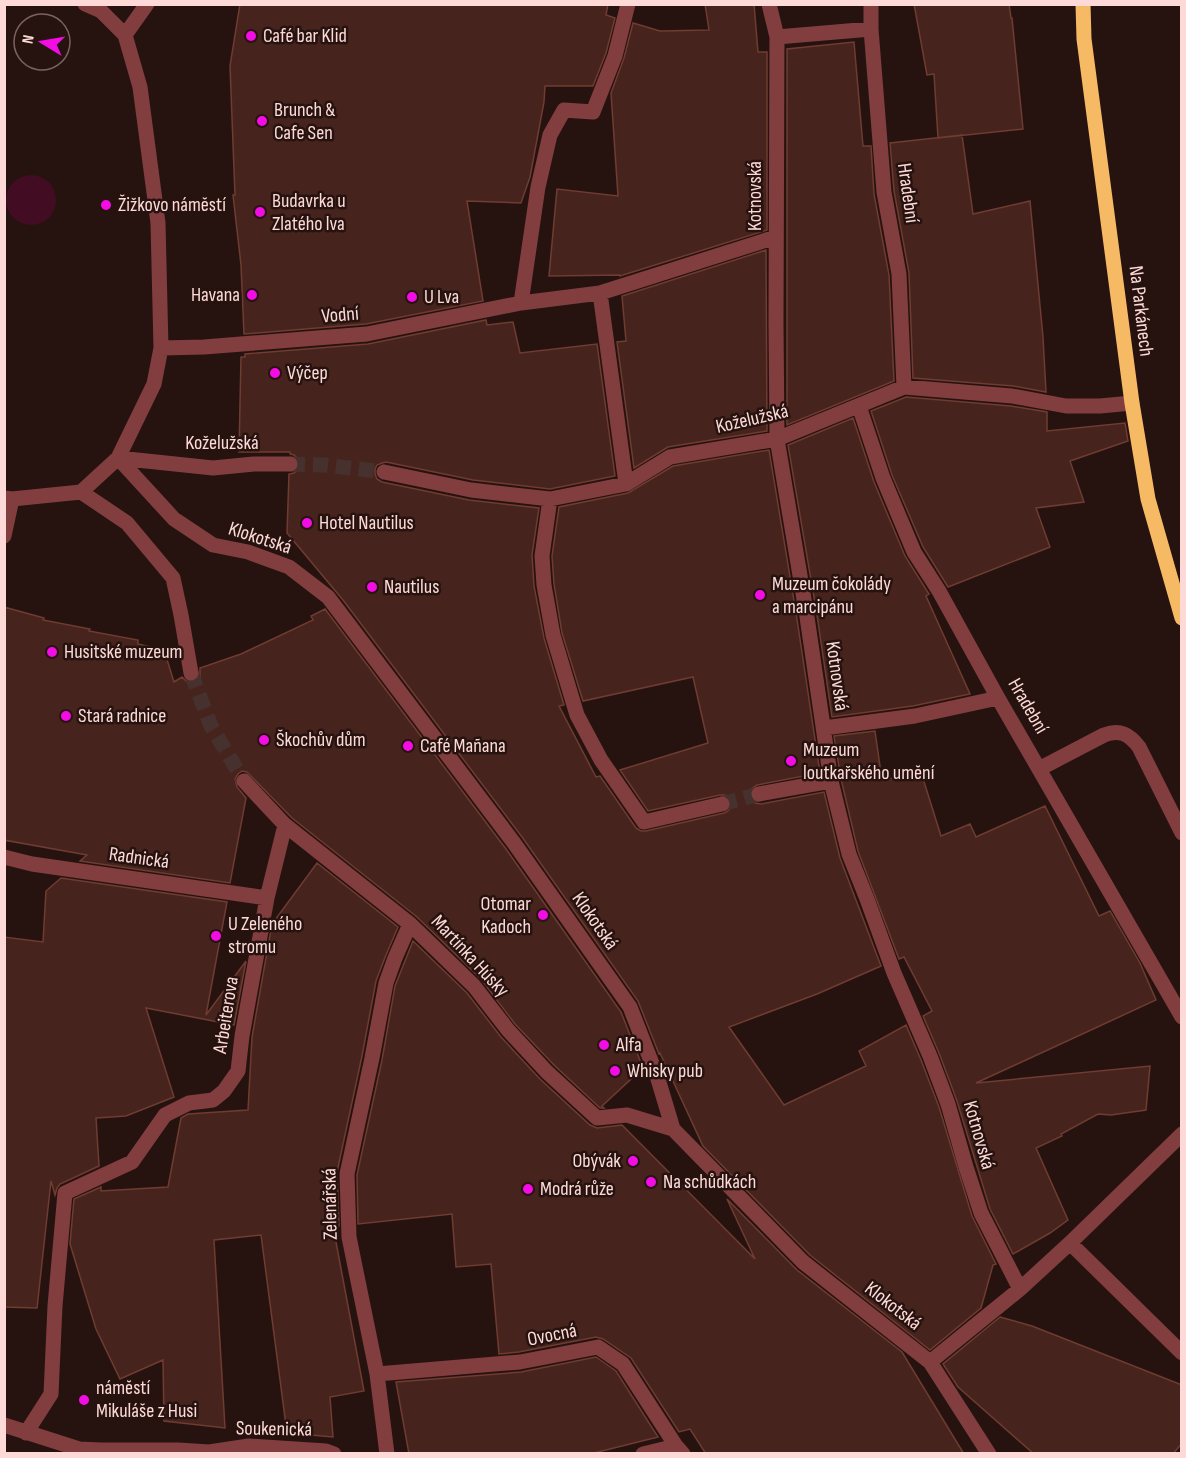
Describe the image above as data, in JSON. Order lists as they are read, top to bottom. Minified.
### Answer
{"streets":{"main road":["Na Parkánech"],"street":["Hradební","Kotnovská","Vodní","Koželužská","Klokotská","Radnická","Martínka Húsky","Arbeiterova","Zelenářská","Ovocná","Soukenická"]},"crossings":[["Hradební","Koželužská"],["Kotnovská","Vodní"],["Kotnovská","Koželužská"],["Na Parkánech","Koželužská"],["Koželužská","Klokotská"],["Klokotská","Martínka Húsky"],["Radnická","Arbeiterova"],["Martínka Húsky","Arbeiterova"],["Martínka Húsky","Zelenářská"],["Arbeiterova","Soukenická"],["Zelenářská","Ovocná"]],"places":["Café bar Klid","Brunch & Cafe Sen","Žižkovo náměstí","Budavrka u Zlatého lva","Havana","U Lva","Výčep","Hotel Nautilus","Nautilus","Muzeum čokolády a marcipánu","Husitské muzeum","Stará radnice","Škochův dům","Café Mañana","Muzeum loutkařského umění","Otomar Kadoch","U Zeleného stromu","Alfa","Whisky pub","Obývák","Na schůdkách","Modrá růže","náměstí Mikuláše z Husi"],"north":"left"}
